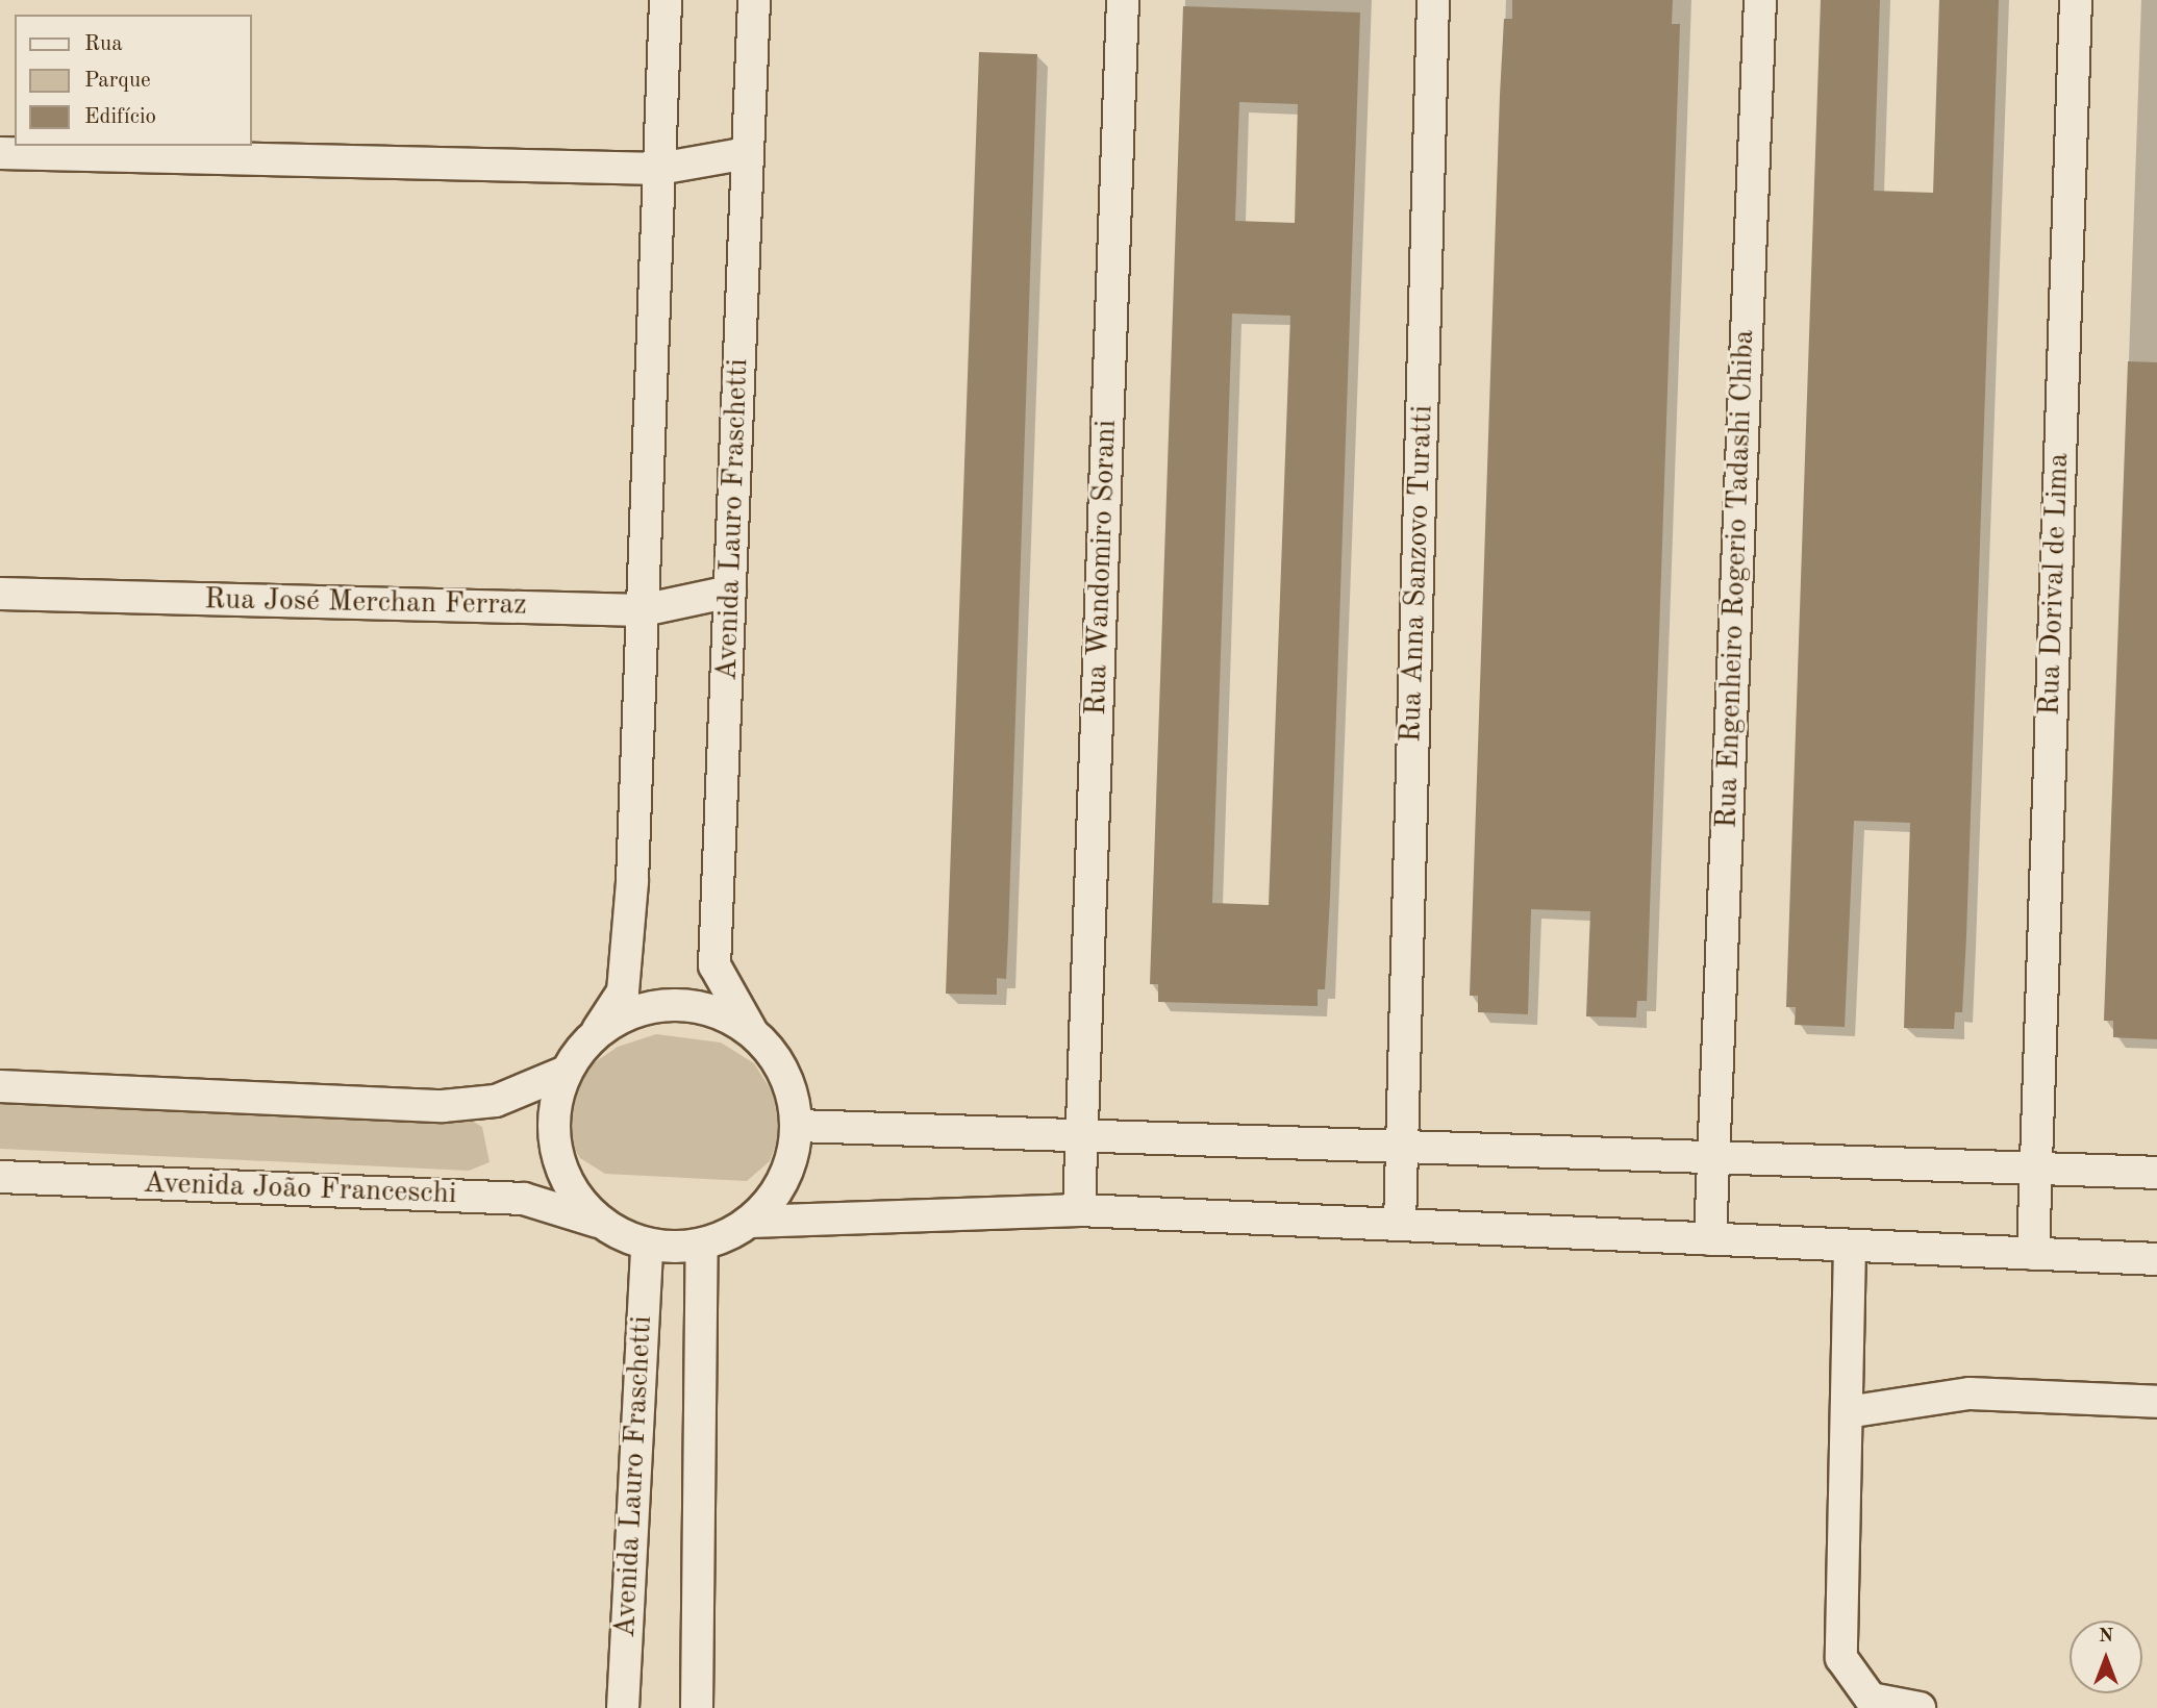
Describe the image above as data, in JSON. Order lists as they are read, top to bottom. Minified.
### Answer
{"streets":{"street":["Avenida Lauro Fraschetti","Rua Wandomiro Sorani","Rua Anna Sanzovo Turatti","Rua Engenheiro Rogerio Tadashi Chiba","Rua Dorival de Lima","Rua José Merchan Ferraz","Avenida João Franceschi"]},"crossings":[["Avenida Lauro Fraschetti","Rua José Merchan Ferraz"],["Avenida Lauro Fraschetti","Avenida João Franceschi"]],"legend":["Rua","Parque","Edifício"],"north":"top"}
